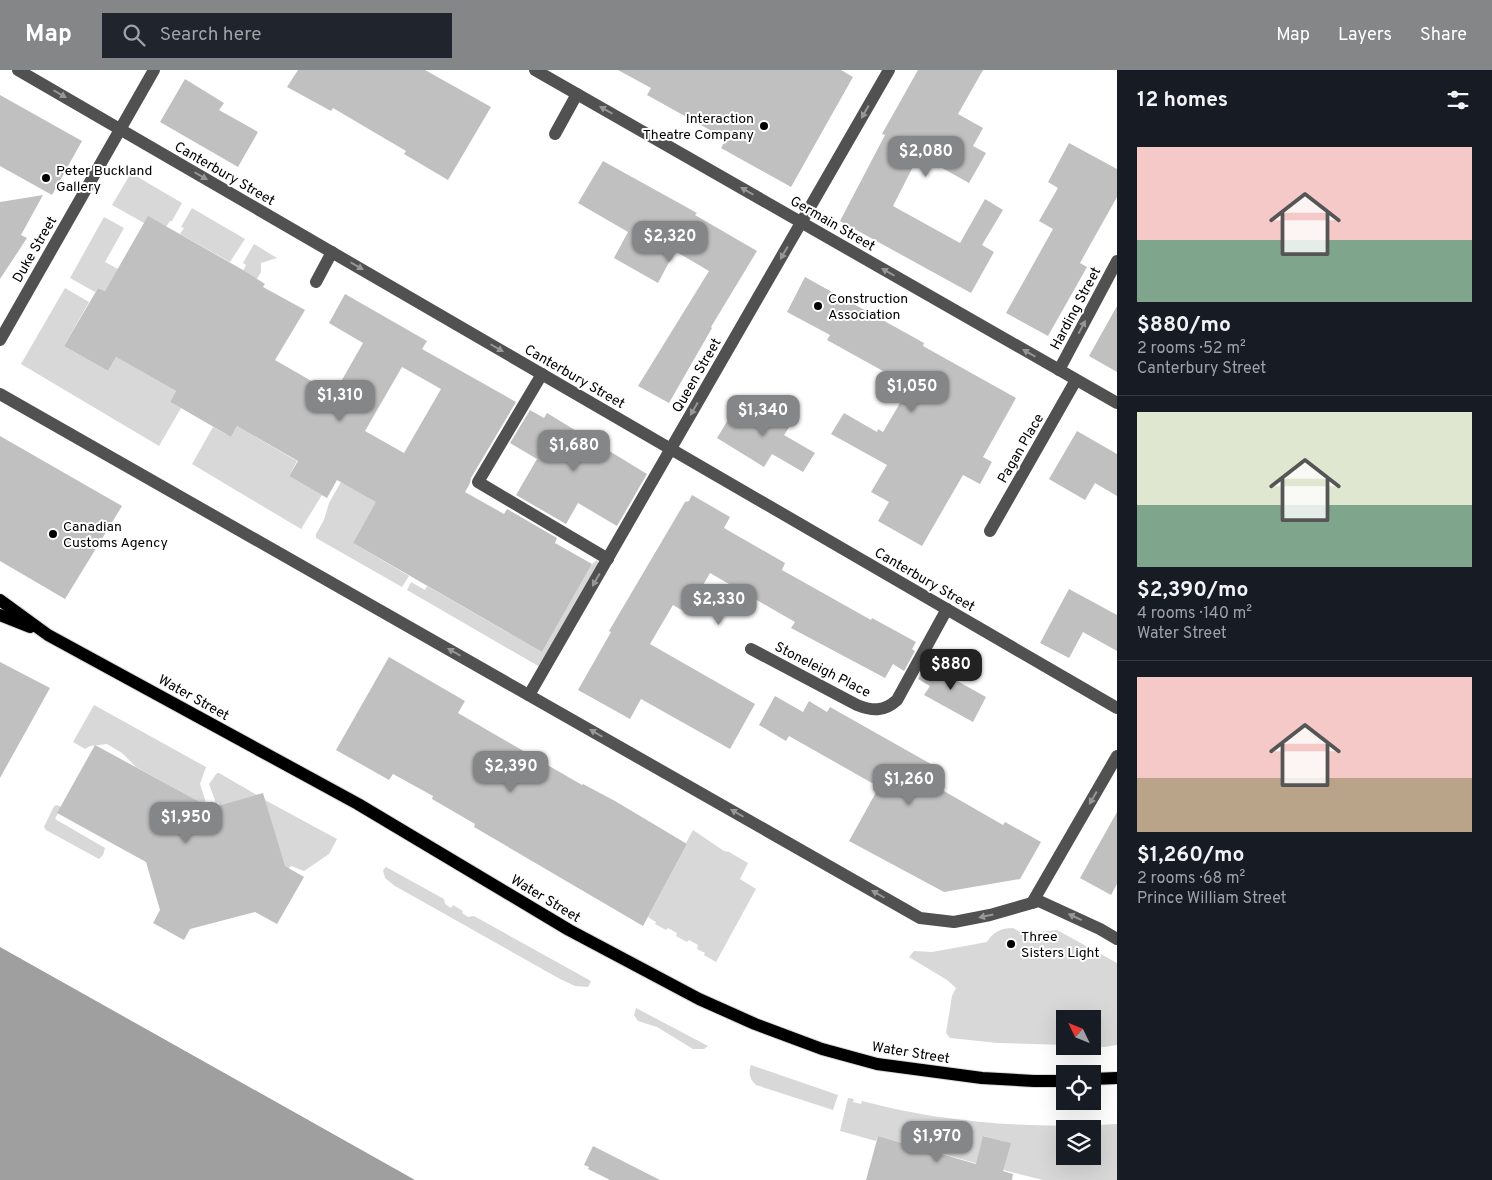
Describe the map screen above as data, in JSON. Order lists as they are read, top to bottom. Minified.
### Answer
{"streets":{"main road":["Water Street"],"street":["Canterbury Street","Germain Street","Duke Street","Harding Street","Queen Street","Pagan Place","Stoneleigh Place"]},"crossings":[["Canterbury Street","Duke Street"],["Canterbury Street","Queen Street"],["Canterbury Street","Stoneleigh Place"],["Germain Street","Harding Street"],["Germain Street","Queen Street"],["Germain Street","Pagan Place"]],"one_way":["Canterbury Street","Germain Street","Harding Street","Queen Street"],"places":["Interaction Theatre Company","Peter Buckland Gallery","Construction Association","Canadian Customs Agency","Three Sisters Light"],"north":"top left","page":{"header":"Map","search":"Search here","nav":["Map","Layers","Share"],"heading":"12 homes","list":[{"name":"$880/mo","note":"2 rooms · 52 m² · Canterbury Street"},{"name":"$2,390/mo","note":"4 rooms · 140 m² · Water Street"},{"name":"$1,260/mo","note":"2 rooms · 68 m² · Prince William Street"}],"price":["$2,080","$2,320","$1,050","$1,310","$1,340","$1,680","$2,330","$880","$2,390","$1,260","$1,950","$1,970"]}}
